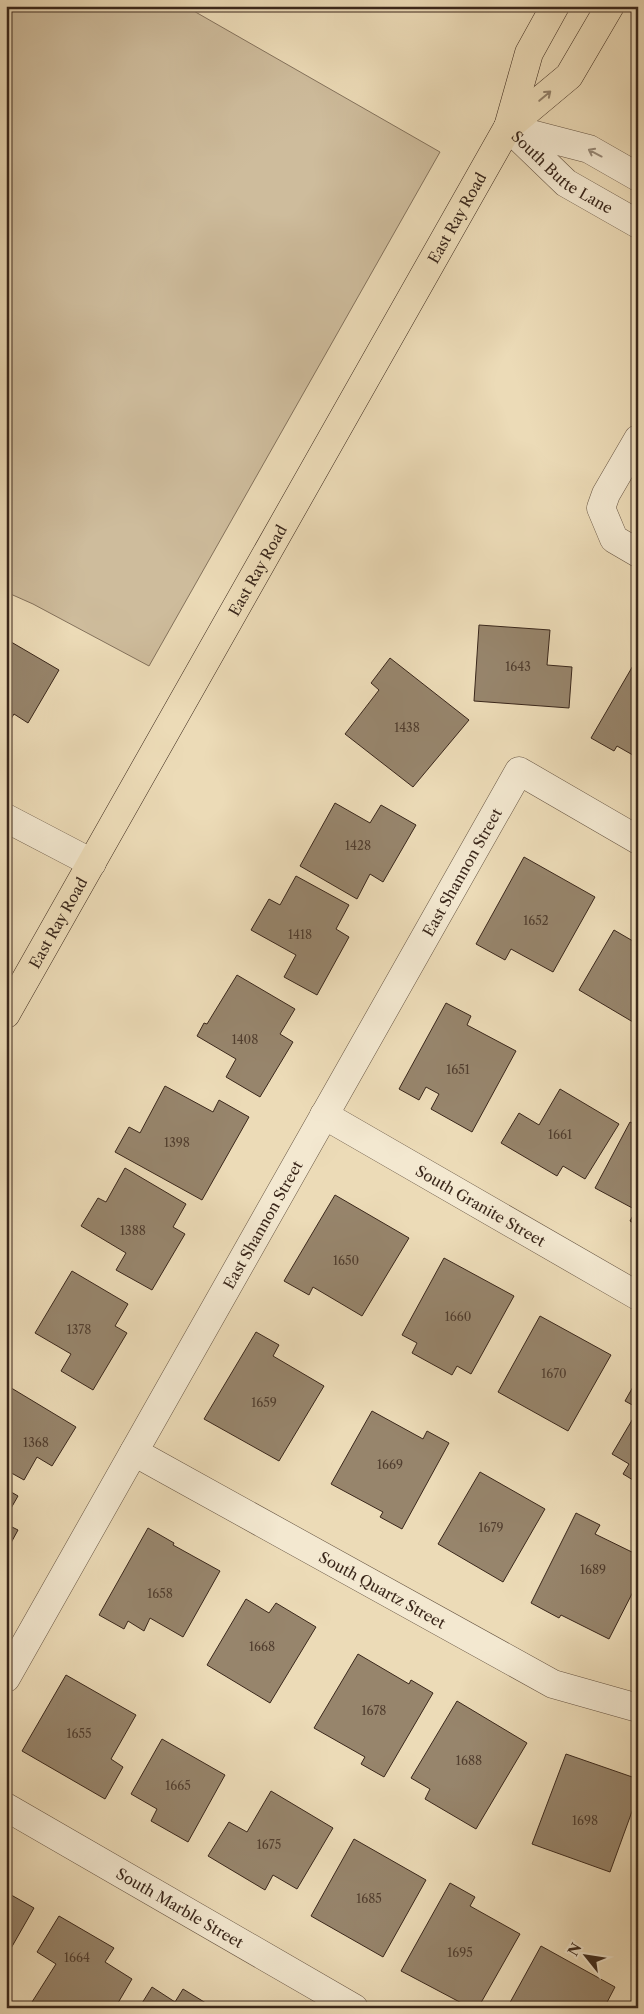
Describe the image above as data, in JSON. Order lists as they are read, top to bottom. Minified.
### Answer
{"streets":{"main road":["East Ray Road"],"street":["South Butte Lane","East Shannon Street","South Granite Street","South Quartz Street","South Marble Street"]},"crossings":[["South Butte Lane","East Ray Road"],["East Shannon Street","South Granite Street"],["East Shannon Street","South Quartz Street"]],"house_numbers":["1643","1438","1428","1652","1418","1408","1651","1661","1398","1388","1650","1660","1378","1670","1659","1368","1669","1679","1689","1658","1668","1678","1655","1688","1665","1698","1675","1685","1695","1664"],"north":"top left"}
